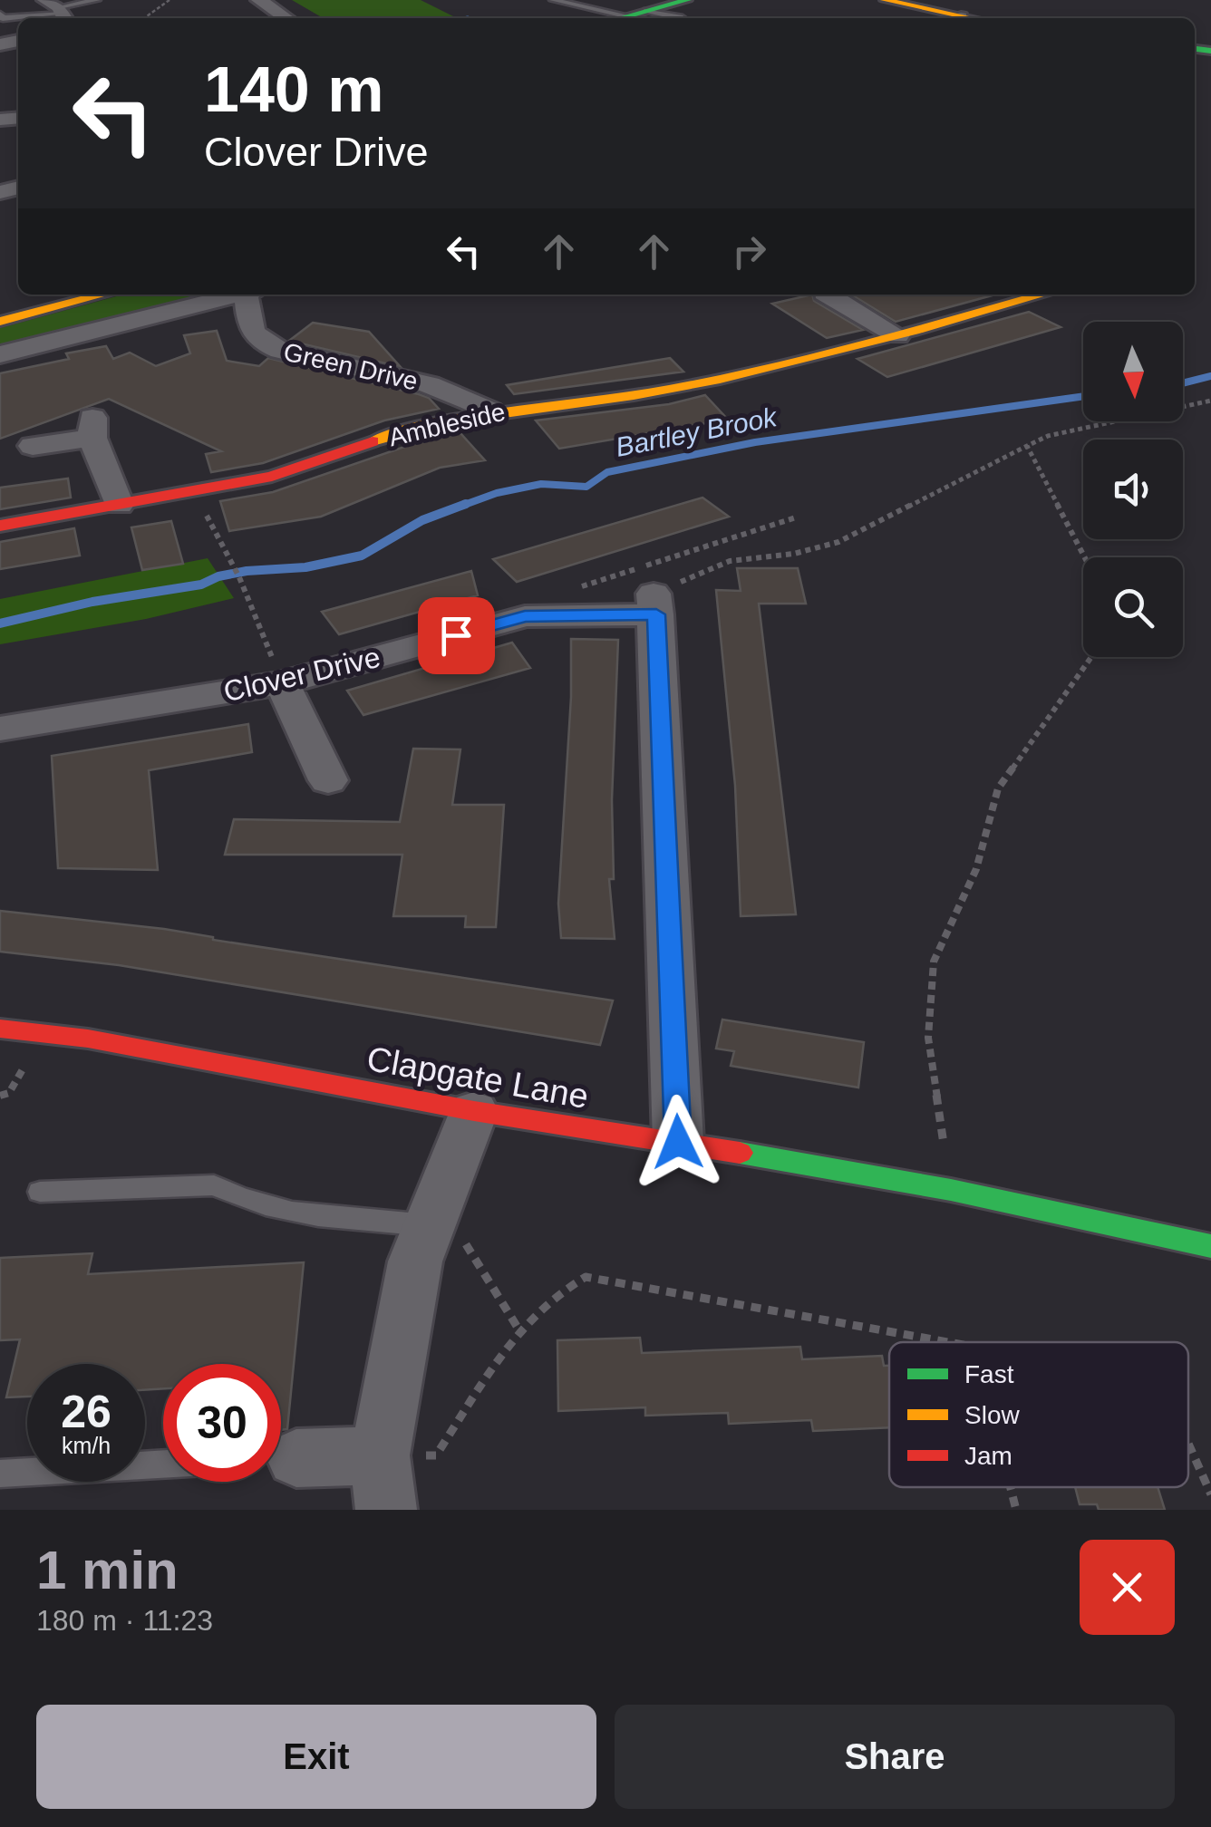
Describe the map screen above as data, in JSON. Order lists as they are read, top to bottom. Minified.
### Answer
{"streets":{"street":["Green Drive","Ambleside","Clover Drive","Clapgate Lane"]},"crossings":[["Green Drive","Ambleside"]],"water":["Bartley Brook"],"legend":["Fast","Slow","Jam"],"north":"bottom","page":{"turn":["140 m","Clover Drive"],"speed":"26 km/h","limit":"30","heading":["1 min","180 m · 11:23"],"buttons":["Exit","Share"]}}
